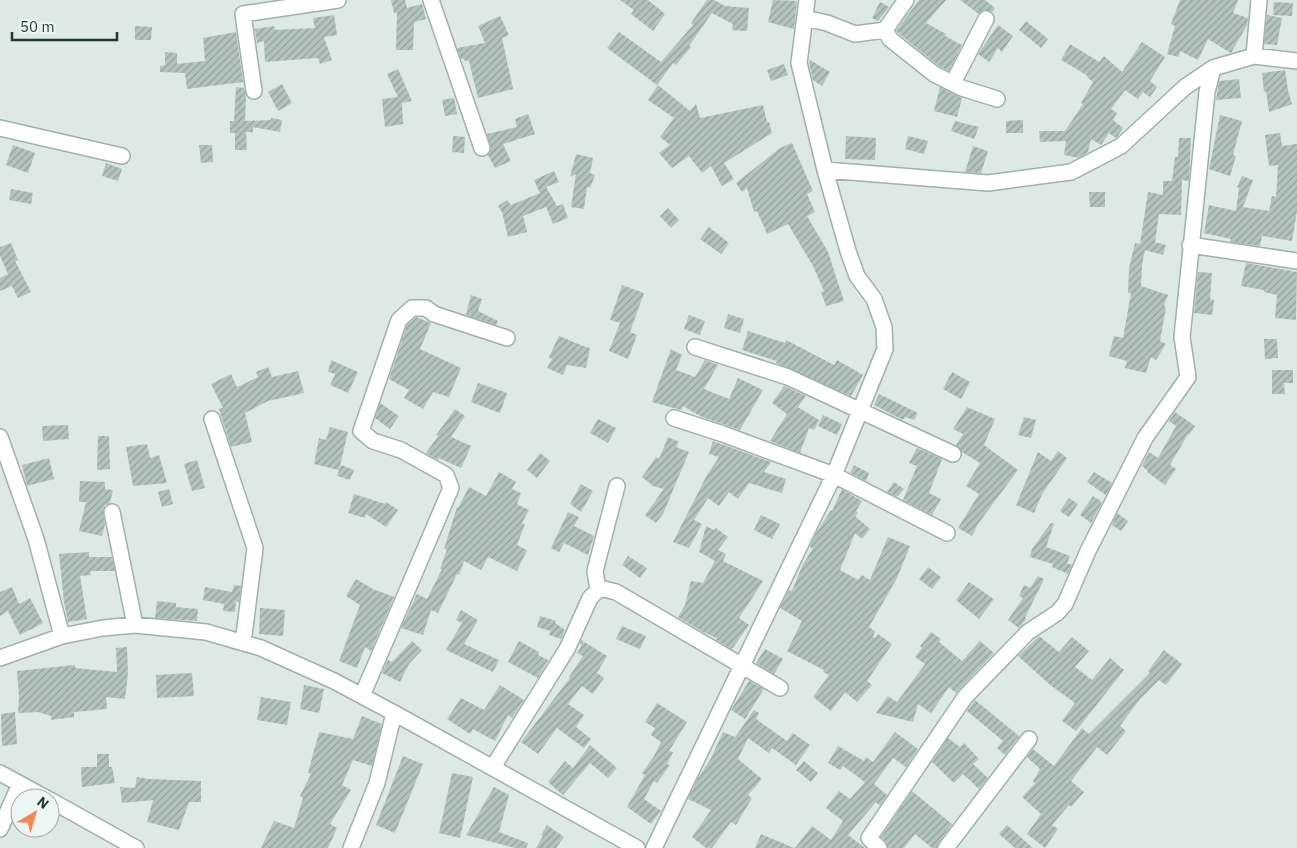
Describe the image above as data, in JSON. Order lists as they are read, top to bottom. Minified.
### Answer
{"scale_bar":"50 m","north":"top right"}
